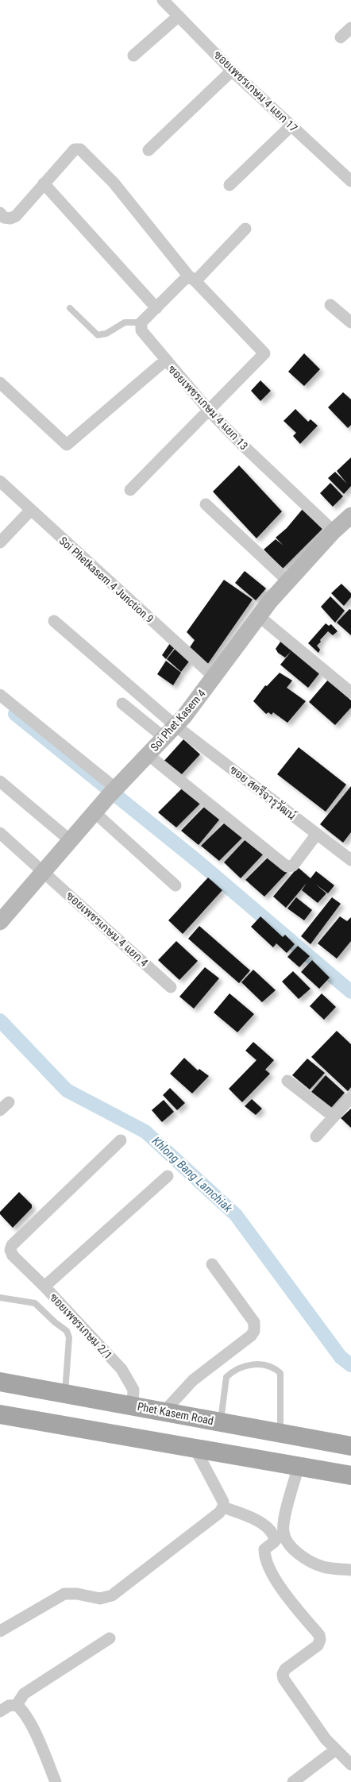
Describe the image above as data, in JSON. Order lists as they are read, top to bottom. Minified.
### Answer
{"streets":{"main road":["Phet Kasem Road"],"street":["ซอยเพชรเกษม 4 แยก 17","ซอยเพชรเกษม 4 แยก 13","Soi Phetkasem 4 Junction 9","Soi Phet Kasem 4","ซอย สตรีจารุวัฒน์","ซอยเพชรเกษม 4 แยก 4","ซอยเพชรเกษม 2/1"]},"crossings":[["ซอยเพชรเกษม 4 แยก 13","Soi Phet Kasem 4"],["Soi Phetkasem 4 Junction 9","Soi Phet Kasem 4"],["Soi Phet Kasem 4","ซอย สตรีจารุวัฒน์"],["Soi Phet Kasem 4","ซอยเพชรเกษม 4 แยก 4"],["ซอยเพชรเกษม 2/1","Phet Kasem Road"]],"water":["Khlong Bang Lamchiak"]}
